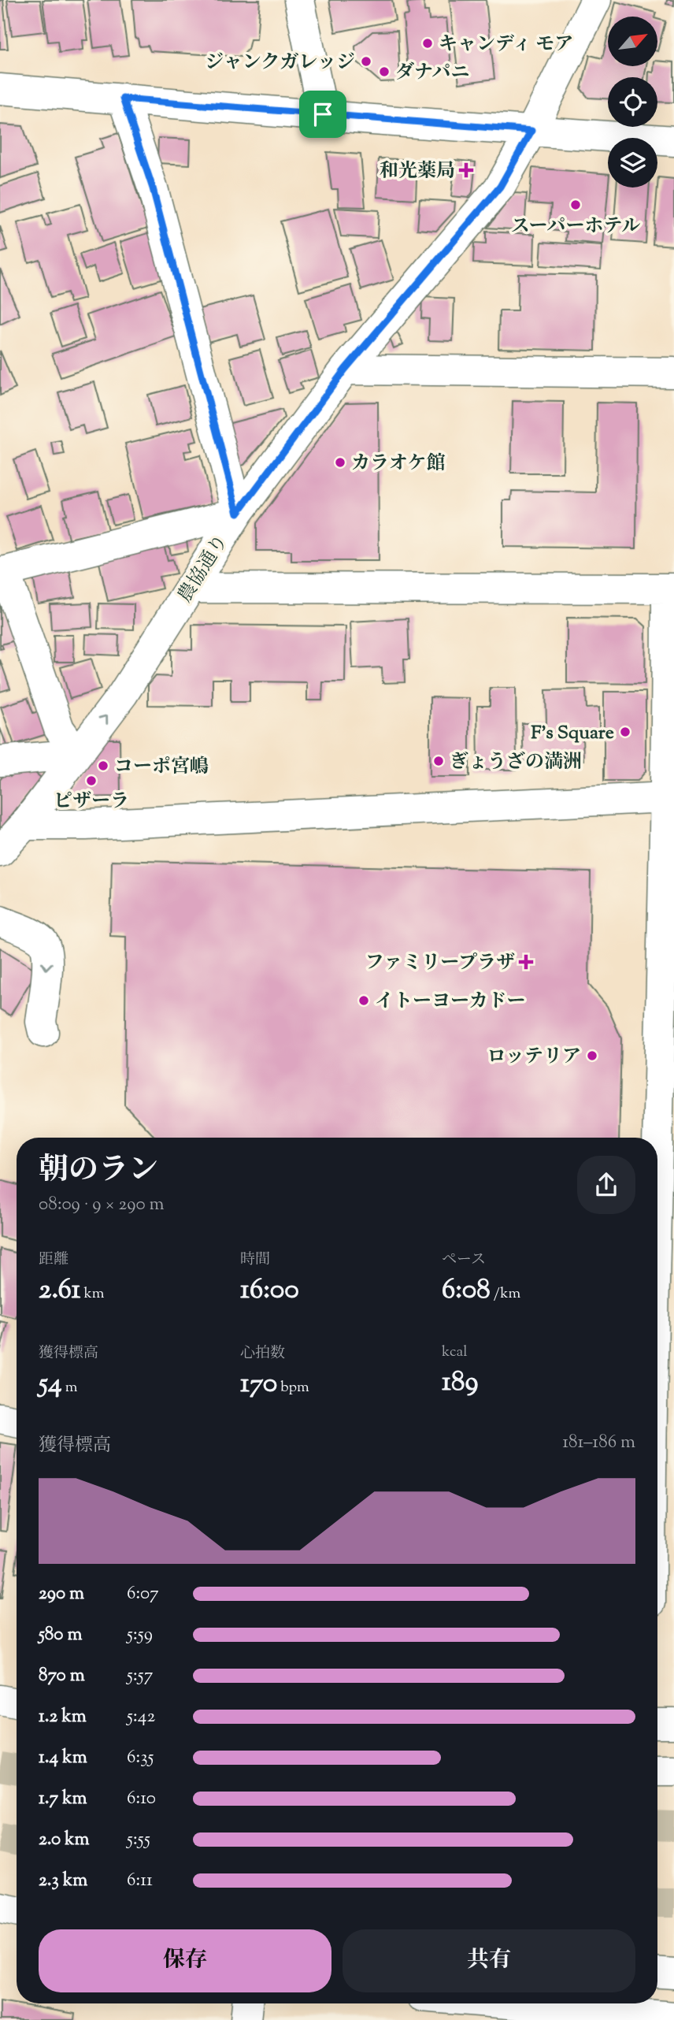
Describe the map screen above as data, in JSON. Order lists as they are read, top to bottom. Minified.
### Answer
{"streets":{"street":["農協通り"]},"places":{"other":["キャンディ モア","ジャンクガレッジ","ダナパニ","スーパーホテル","カラオケ館","F’s Square","ぎょうざの満洲","コーポ宮嶋","ピザーラ","イトーヨーカドー","ロッテリア"],"health":["和光薬局","ファミリープラザ"]},"north":"top right","page":{"heading":["朝のラン","08:09 · 9 × 290 m"],"stats":[["距離","2.61 km"],["時間","16:00"],["ペース","6:08 /km"],["獲得標高","54 m"],["心拍数","170 bpm"],["kcal","189"]],"chart":["獲得標高","181–186 m"],"list":[{"name":"290 m","note":"6:07"},{"name":"580 m","note":"5:59"},{"name":"870 m","note":"5:57"},{"name":"1.2 km","note":"5:42"},{"name":"1.4 km","note":"6:35"},{"name":"1.7 km","note":"6:10"},{"name":"2.0 km","note":"5:55"},{"name":"2.3 km","note":"6:11"}],"buttons":["保存","共有"]}}
